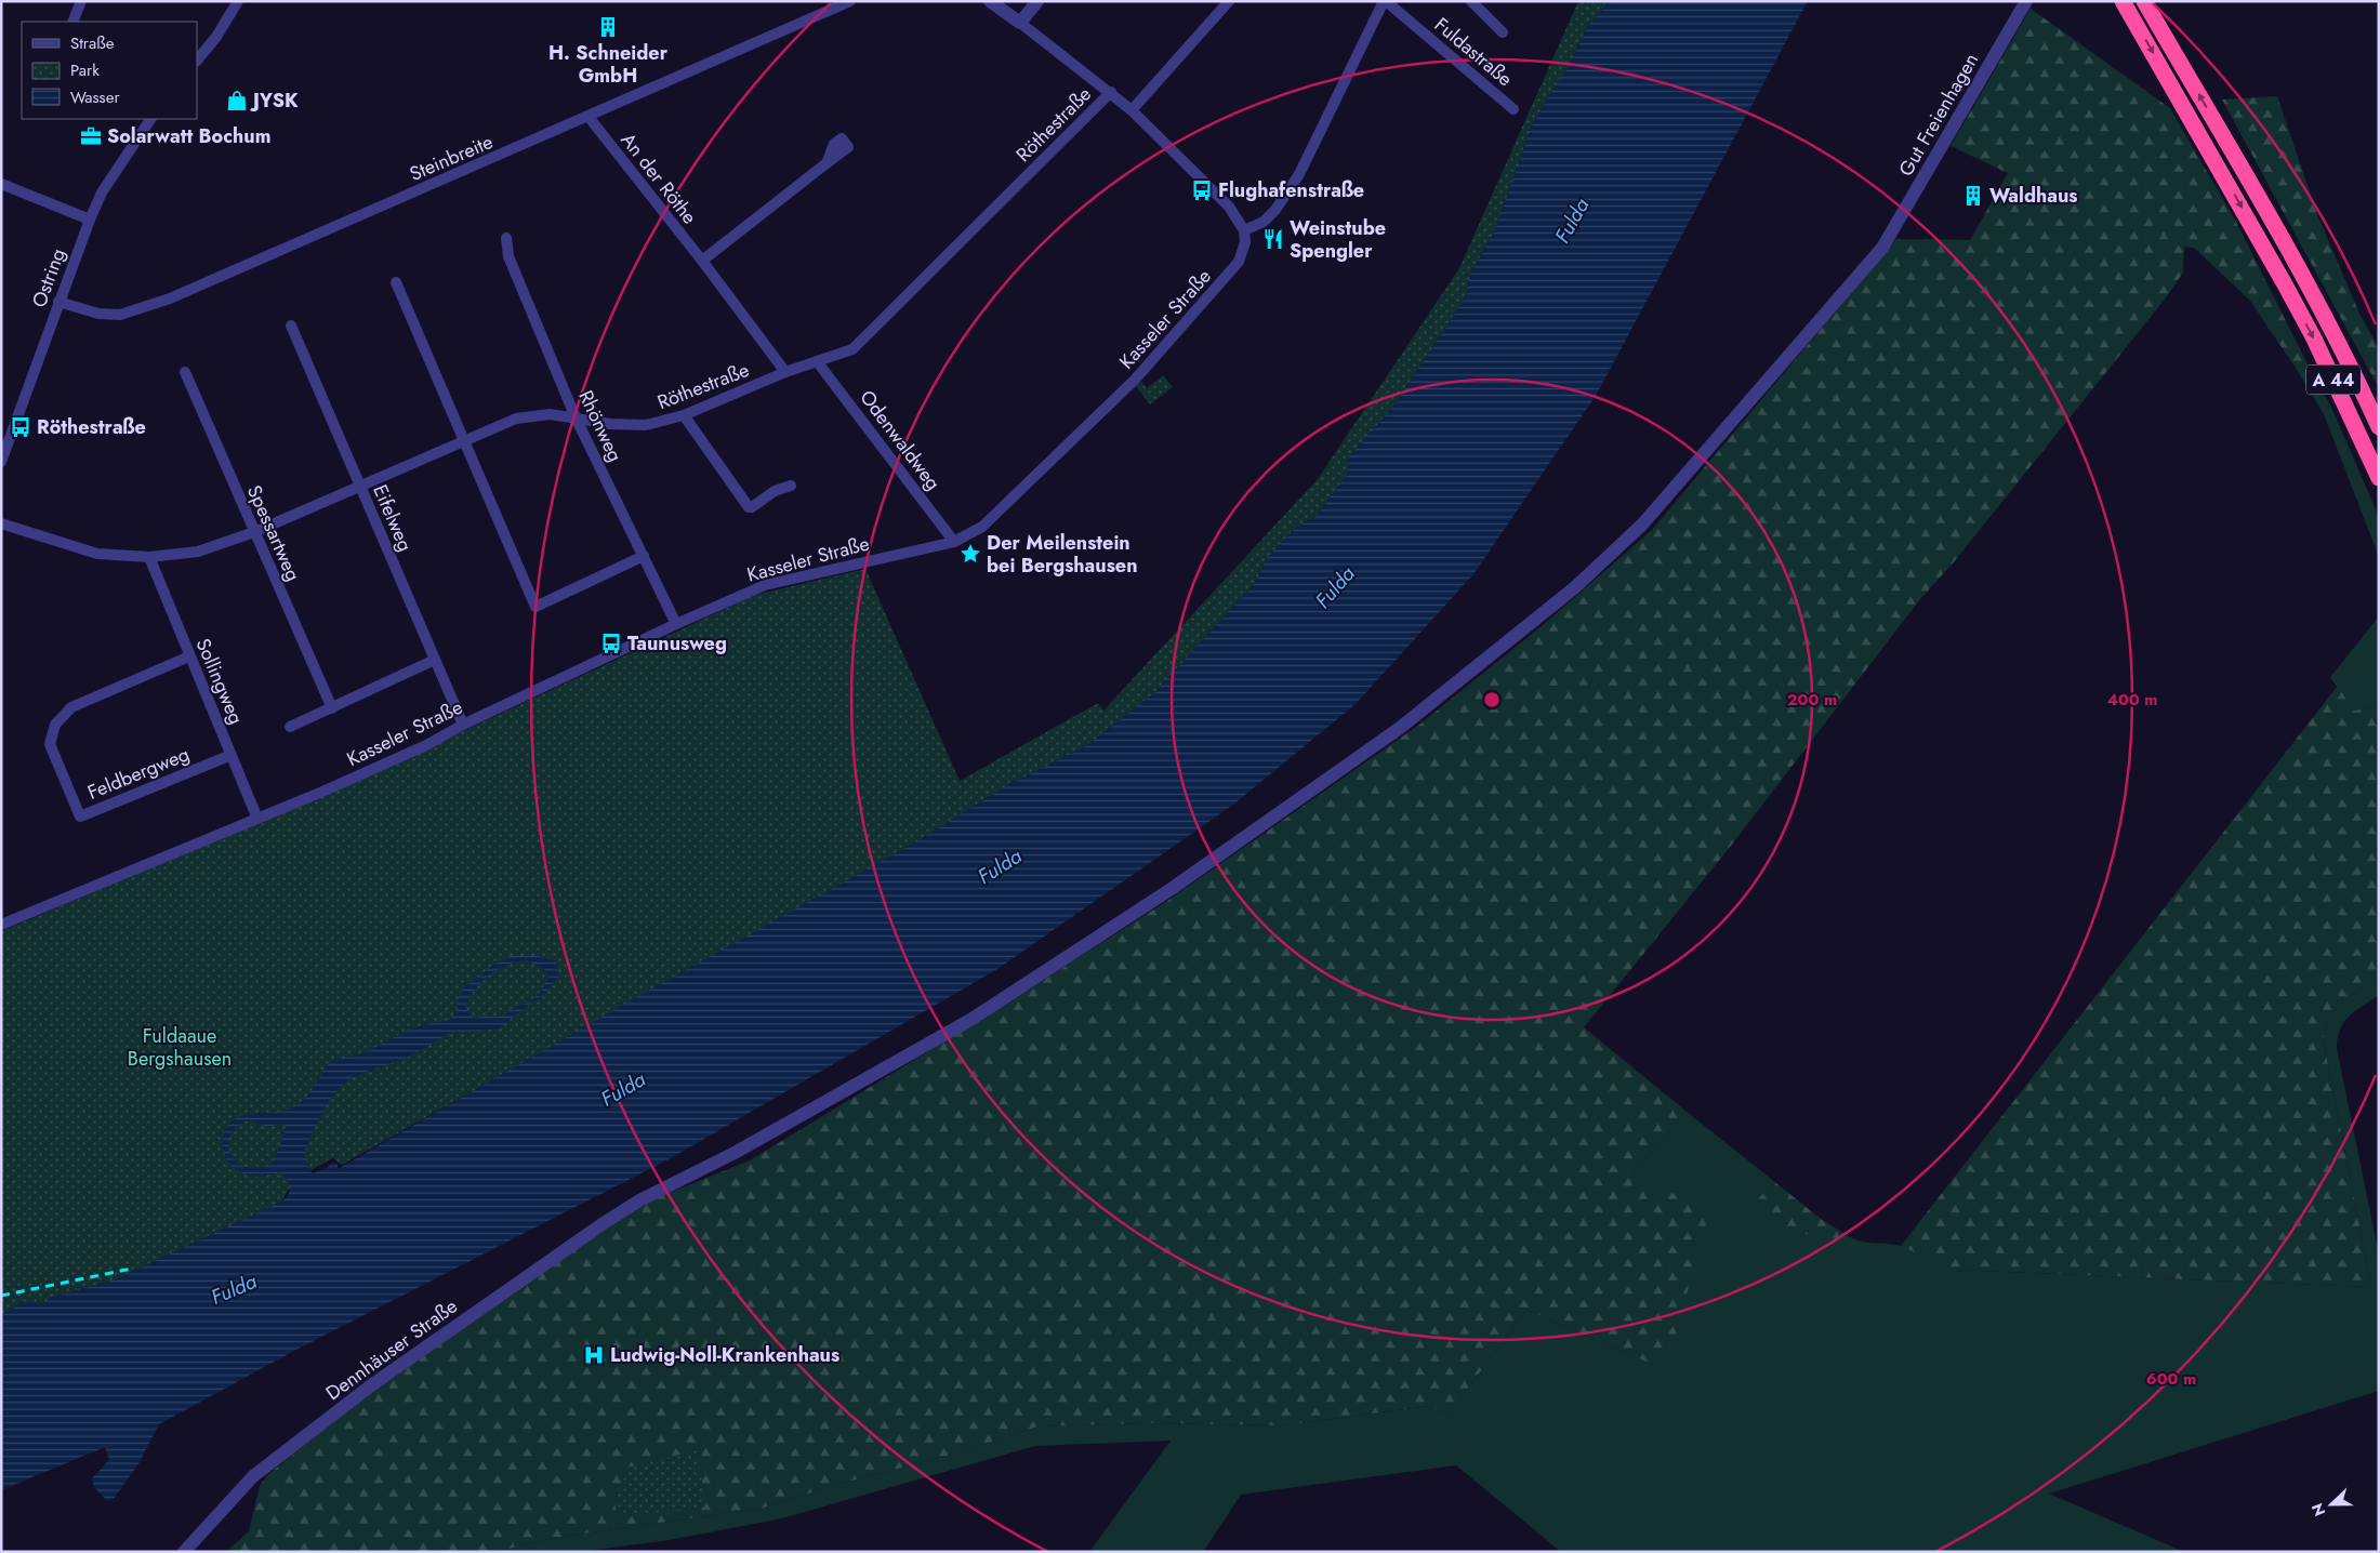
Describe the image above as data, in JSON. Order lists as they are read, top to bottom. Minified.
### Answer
{"streets":{"highway":["A 44"],"street":["Fuldastraße","Gut Freienhagen","Röthestraße","Steinbreite","An der Röthe","Ostring","Kasseler Straße","Rhönweg","Odenwaldweg","Eifelweg","Spessartweg","Sollingweg","Feldbergweg","Dennhäuser Straße"]},"crossings":[["Gut Freienhagen","Dennhäuser Straße"],["Röthestraße","An der Röthe"],["Röthestraße","Rhönweg"],["Röthestraße","Odenwaldweg"],["Röthestraße","Eifelweg"],["Röthestraße","Spessartweg"],["Röthestraße","Sollingweg"],["Steinbreite","An der Röthe"],["Steinbreite","Ostring"],["Kasseler Straße","Rhönweg"],["Kasseler Straße","Odenwaldweg"],["Kasseler Straße","Eifelweg"],["Kasseler Straße","Sollingweg"],["Sollingweg","Feldbergweg"]],"water":["Fulda"],"parks":["Fuldaaue Bergshausen"],"places":{"building":["H. Schneider GmbH","Waldhaus"],"shop":["JYSK"],"office":["Solarwatt Bochum"],"bus stop":["Flughafenstraße","Röthestraße","Taunusweg"],"restaurant":["Weinstube Spengler"],"place":["Der Meilenstein bei Bergshausen"],"hospital":["Ludwig-Noll-Krankenhaus"]},"legend":["Straße","Park","Wasser"],"north":"left","rings":["200 m","400 m","600 m"]}
